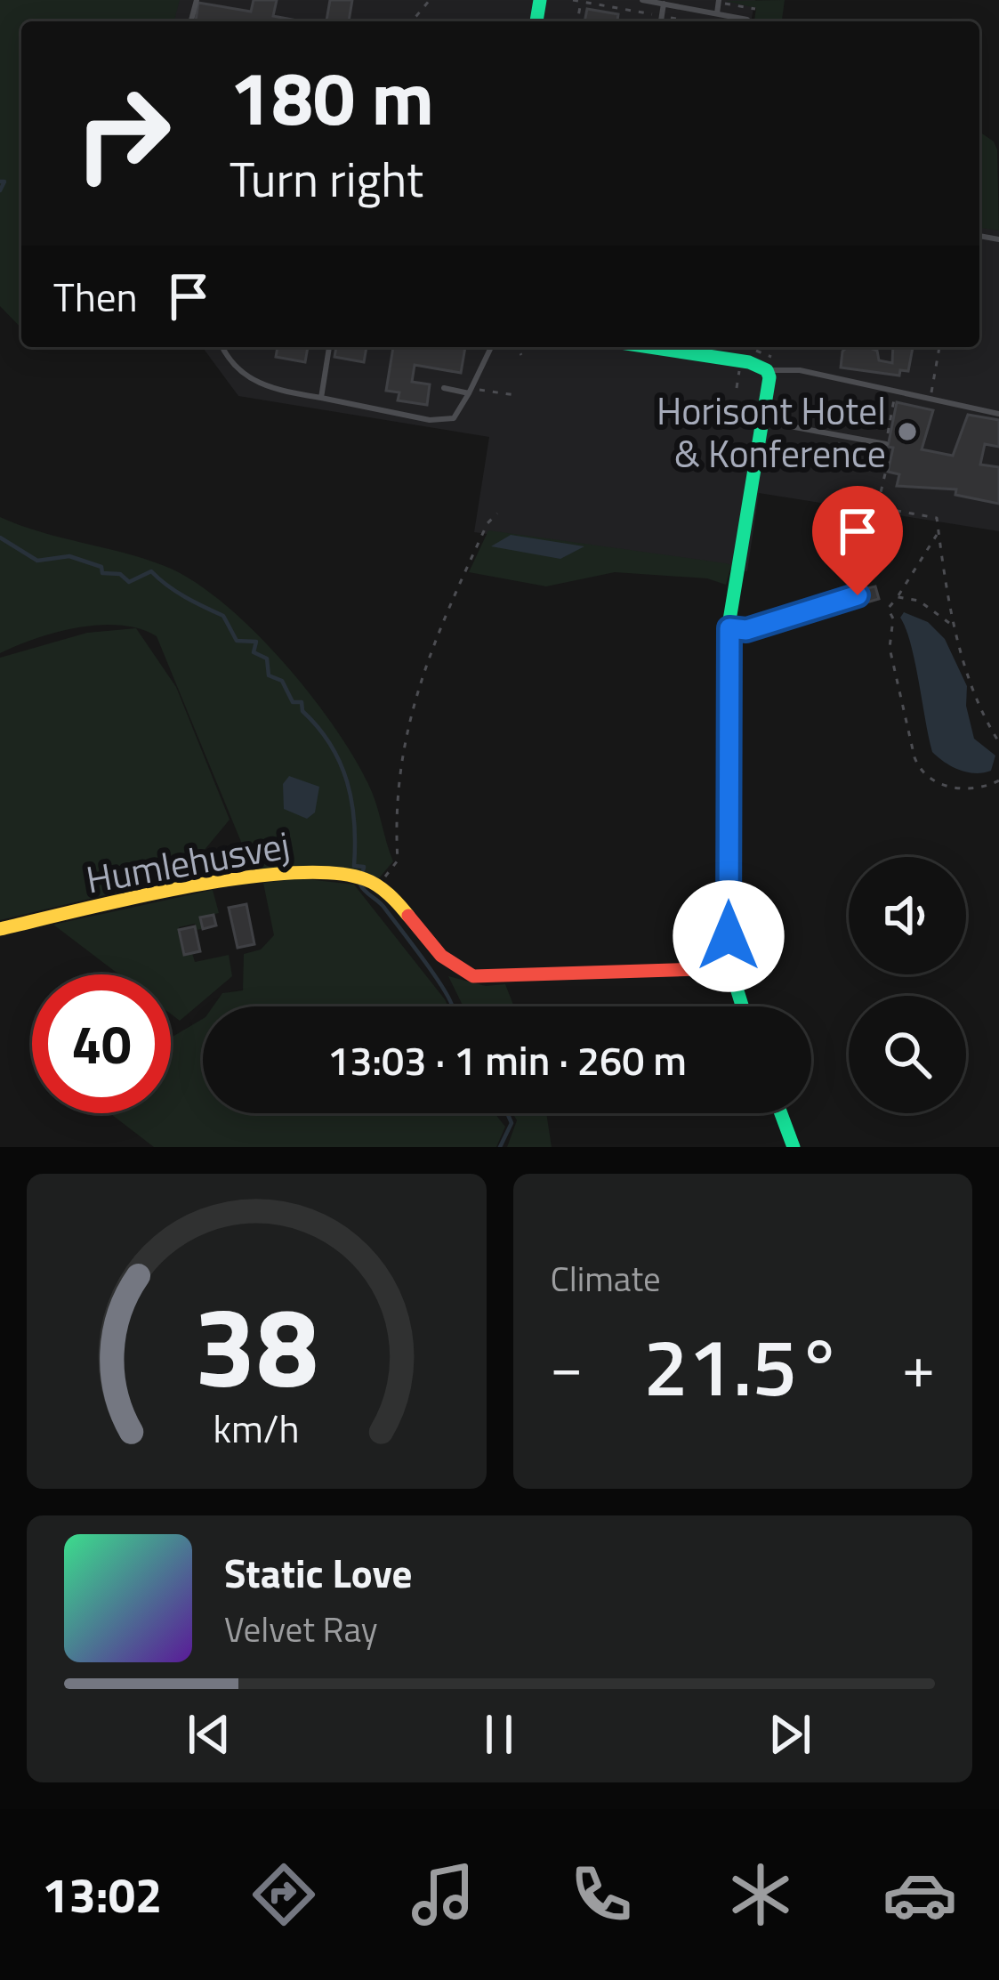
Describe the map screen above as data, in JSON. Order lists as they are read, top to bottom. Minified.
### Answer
{"streets":{"street":["Humlehusvej"]},"places":["Horisont Hotel & Konference"],"page":{"turn":["180 m","Turn right"],"then":"Then","limit":"40","trip":"13:03 · 1 min · 260 m","tile":"Climate","heat":["−","21.5°","+"],"song":["Static Love","Velvet Ray"],"tabs":"13:02","gauge":["38","km/h"]}}
